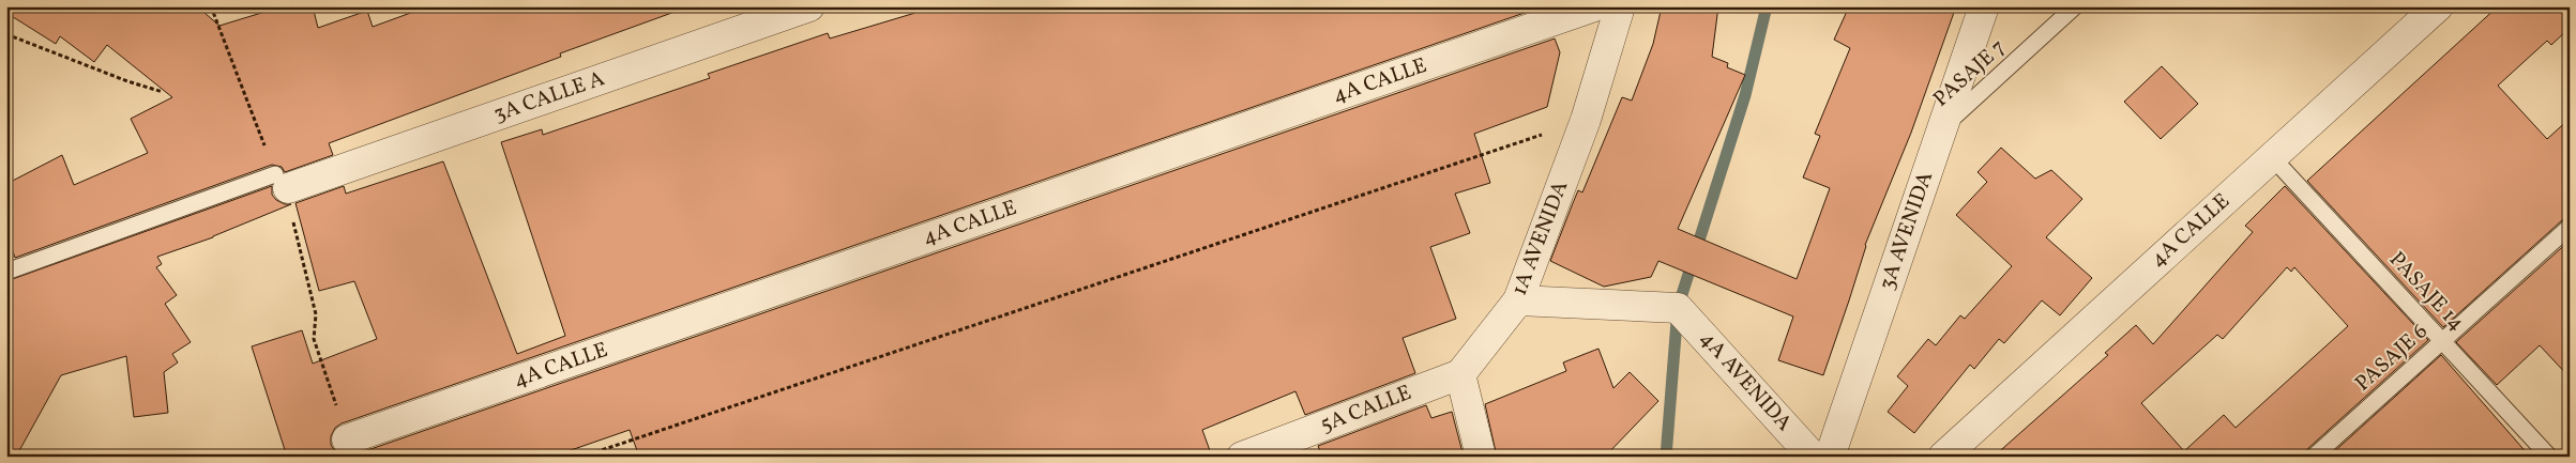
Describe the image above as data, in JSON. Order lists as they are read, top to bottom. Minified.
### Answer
{"streets":{"street":["4A CALLE","3A CALLE A","3A AVENIDA","1A AVENIDA","4A AVENIDA","5A CALLE"],"lane":["PASAJE 7","PASAJE 14","PASAJE 6"]},"crossings":[["PASAJE 7","3A AVENIDA"],["4A CALLE","PASAJE 14"],["1A AVENIDA","4A AVENIDA"],["1A AVENIDA","5A CALLE"],["PASAJE 14","PASAJE 6"]]}
